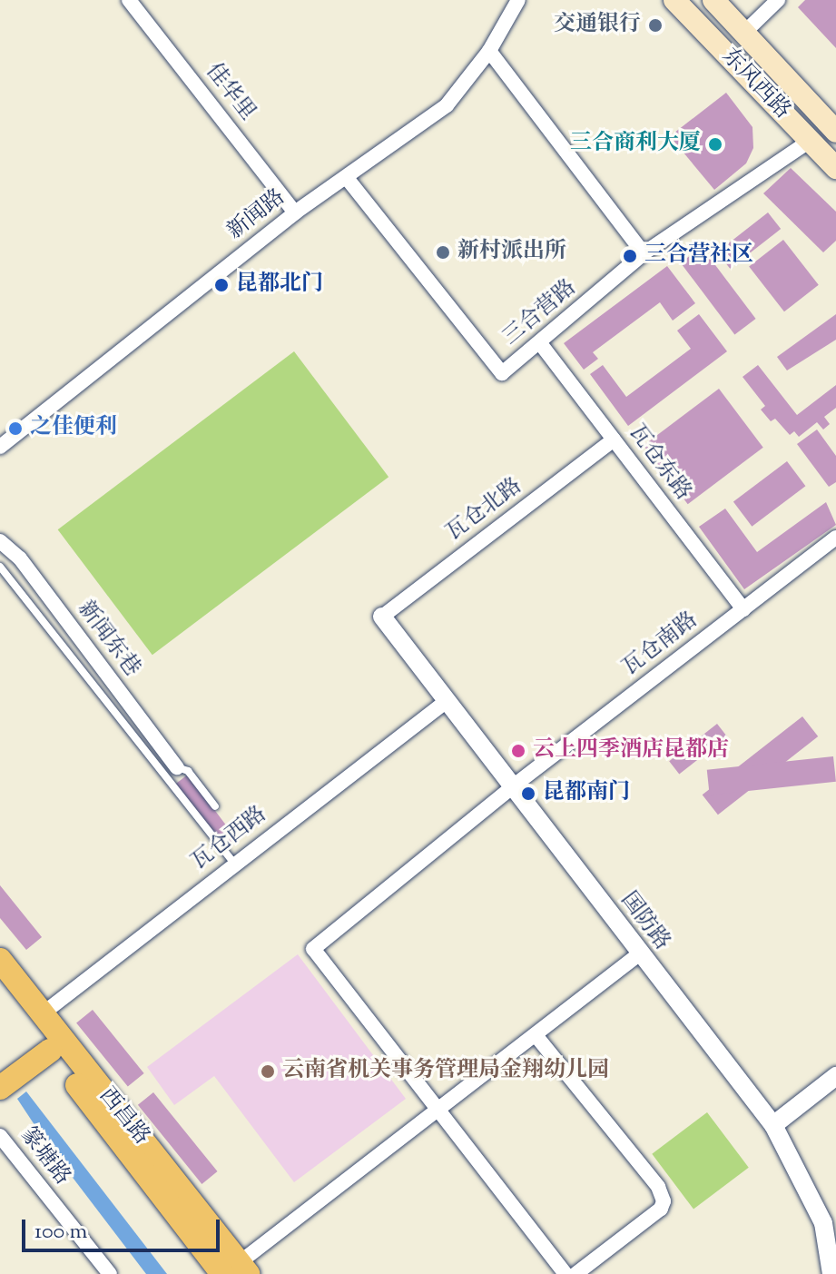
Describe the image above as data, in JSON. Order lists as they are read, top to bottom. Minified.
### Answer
{"streets":{"main road":["东风西路","西昌路"],"street":["佳华里","新闻路","三合营路","瓦仓东路","瓦仓北路","新闻东巷","瓦仓南路","瓦仓西路","国防路","篆塘路"]},"crossings":[["东风西路","三合营路"],["佳华里","新闻路"],["新闻路","三合营路"],["三合营路","瓦仓东路"],["瓦仓东路","瓦仓北路"],["瓦仓东路","瓦仓南路"],["瓦仓北路","国防路"],["瓦仓南路","国防路"],["瓦仓西路","国防路"],["瓦仓西路","西昌路"]],"places":["交通银行","三合商利大厦","新村派出所","三合营社区","昆都北门","之佳便利","云上四季酒店昆都店","昆都南门","云南省机关事务管理局金翔幼儿园"],"scale_bar":"100 m"}
